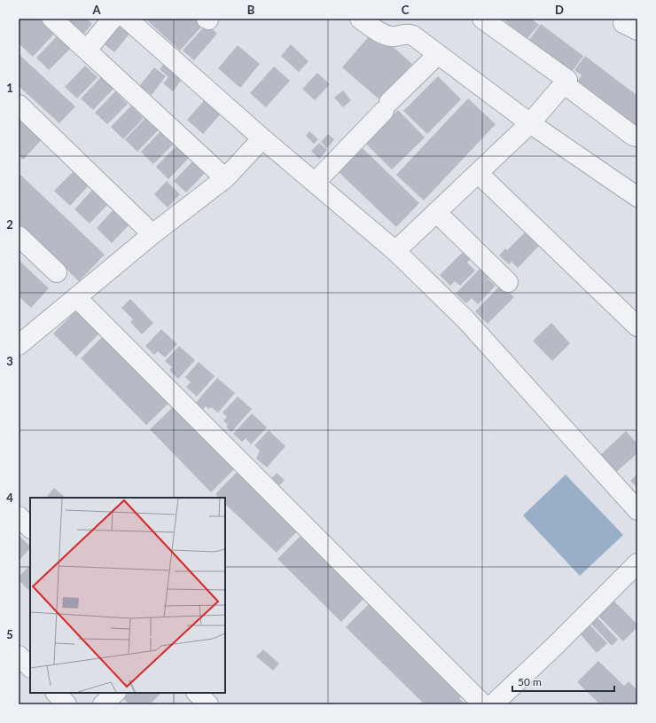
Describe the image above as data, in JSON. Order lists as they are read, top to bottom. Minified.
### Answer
{"scale_bar":"50 m","grid":{"columns":["A","B","C","D"],"rows":["1","2","3","4","5"]}}
